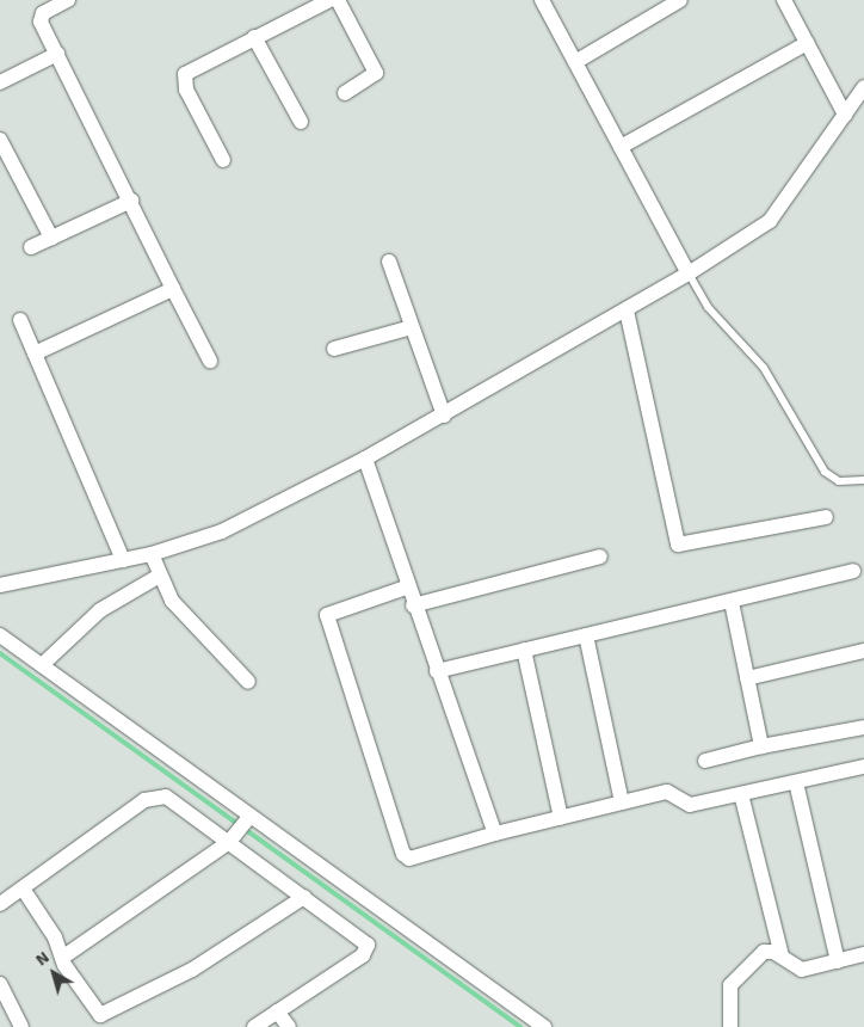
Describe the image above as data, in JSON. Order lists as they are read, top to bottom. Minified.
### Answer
{"north":"top left"}
